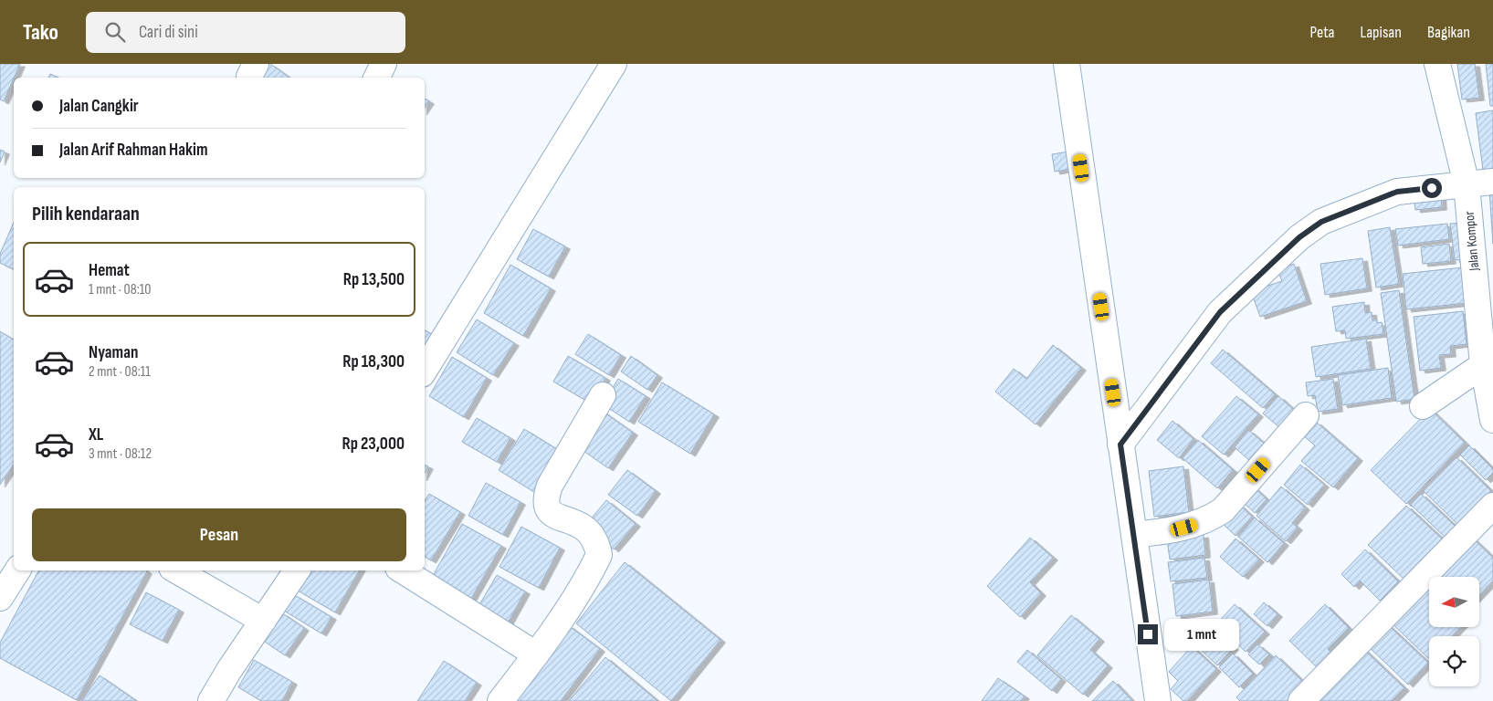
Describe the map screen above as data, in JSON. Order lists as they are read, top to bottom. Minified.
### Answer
{"streets":{"street":["Jalan Kompor"]},"north":"left","page":{"header":"Tako","search":"Cari di sini","nav":["Peta","Lapisan","Bagikan"],"banner":["Jalan Cangkir","Jalan Arif Rahman Hakim"],"heading":"Pilih kendaraan","list":[{"name":"Hemat","note":"1 mnt · 08:10","value":"Rp 13,500"},{"name":"Nyaman","note":"2 mnt · 08:11","value":"Rp 18,300"},{"name":"XL","note":"3 mnt · 08:12","value":"Rp 23,000"}],"buttons":"Pesan","bubble":"1 mnt"}}
